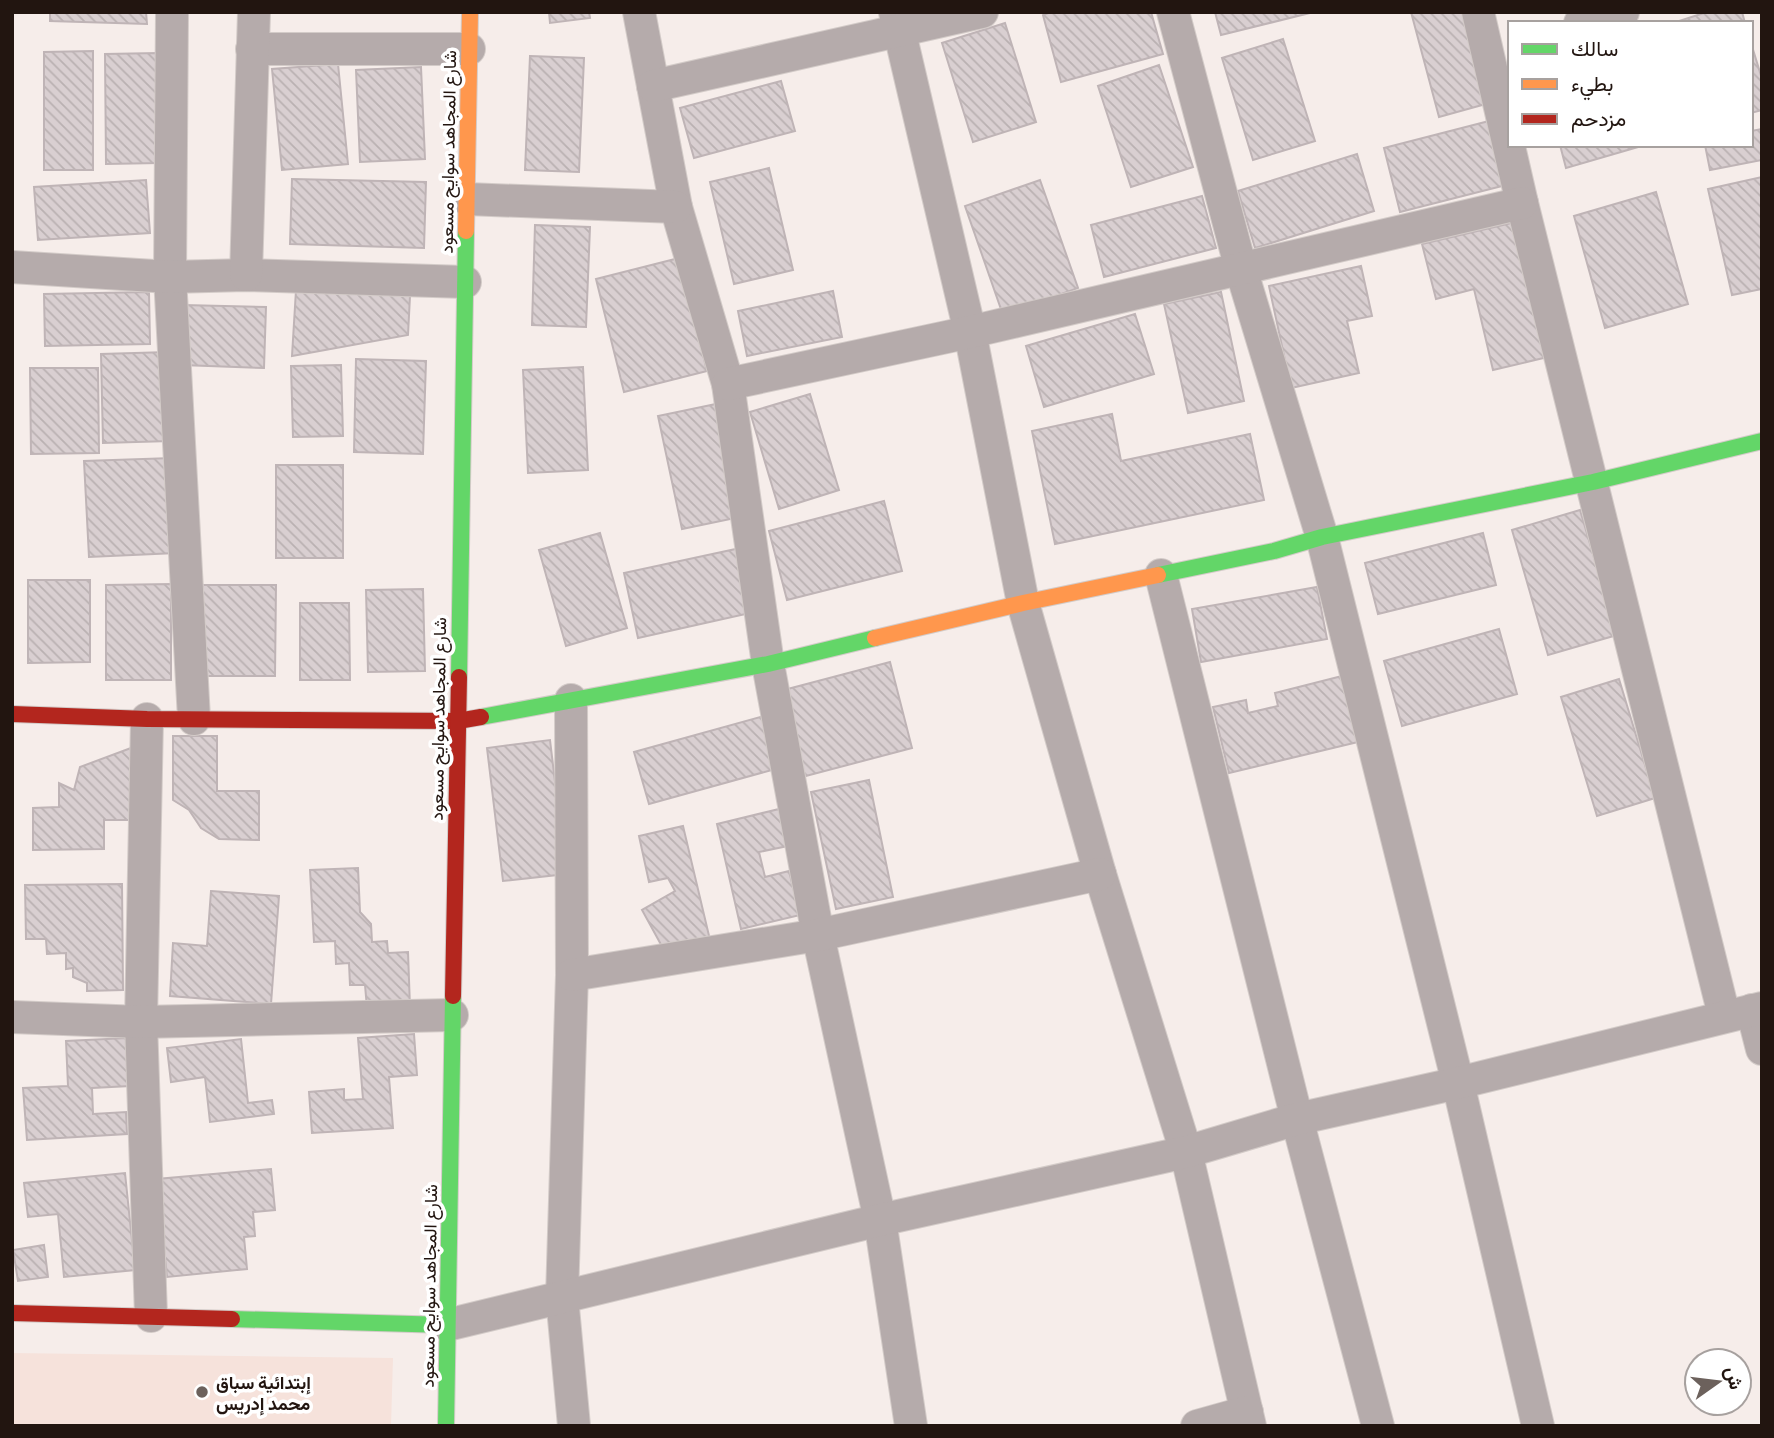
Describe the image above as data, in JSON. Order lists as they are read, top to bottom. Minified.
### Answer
{"streets":{"street":["شارع المجاهد سوايح مسعود"]},"places":["إبتدائية سباق محمد إدريس"],"legend":["سالك","بطيء","مزدحم"],"north":"right"}
